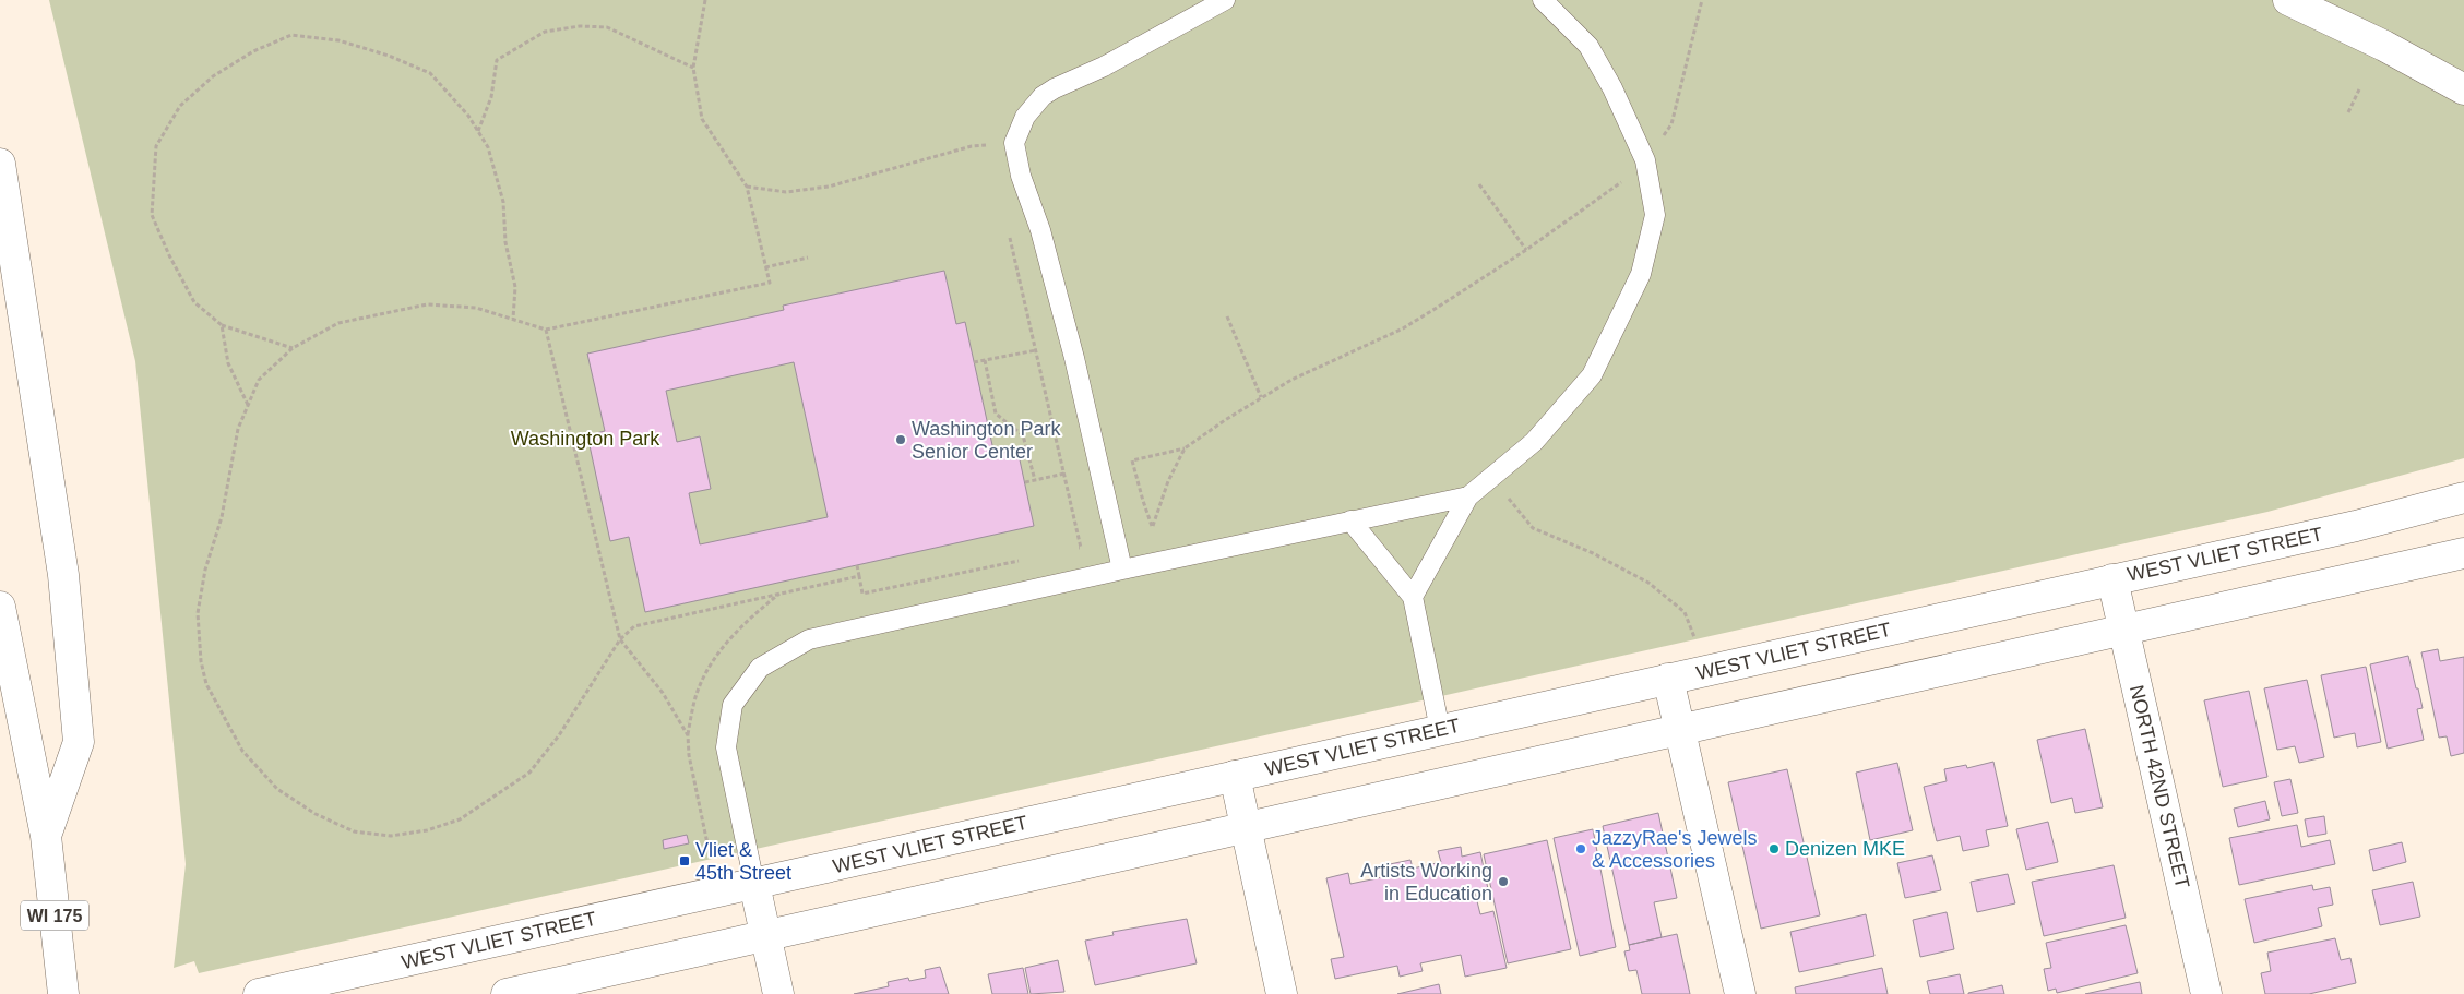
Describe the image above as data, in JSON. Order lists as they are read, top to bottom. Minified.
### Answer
{"streets":{"main road":["WEST VLIET STREET","NORTH 42ND STREET","WI 175"]},"crossings":[["WEST VLIET STREET","NORTH 42ND STREET"]],"parks":["Washington Park"],"places":{"other":["Washington Park Senior Center","JazzyRae's Jewels & Accessories","Denizen MKE","Artists Working in Education"],"transit":["Vliet & 45th Street"]}}
